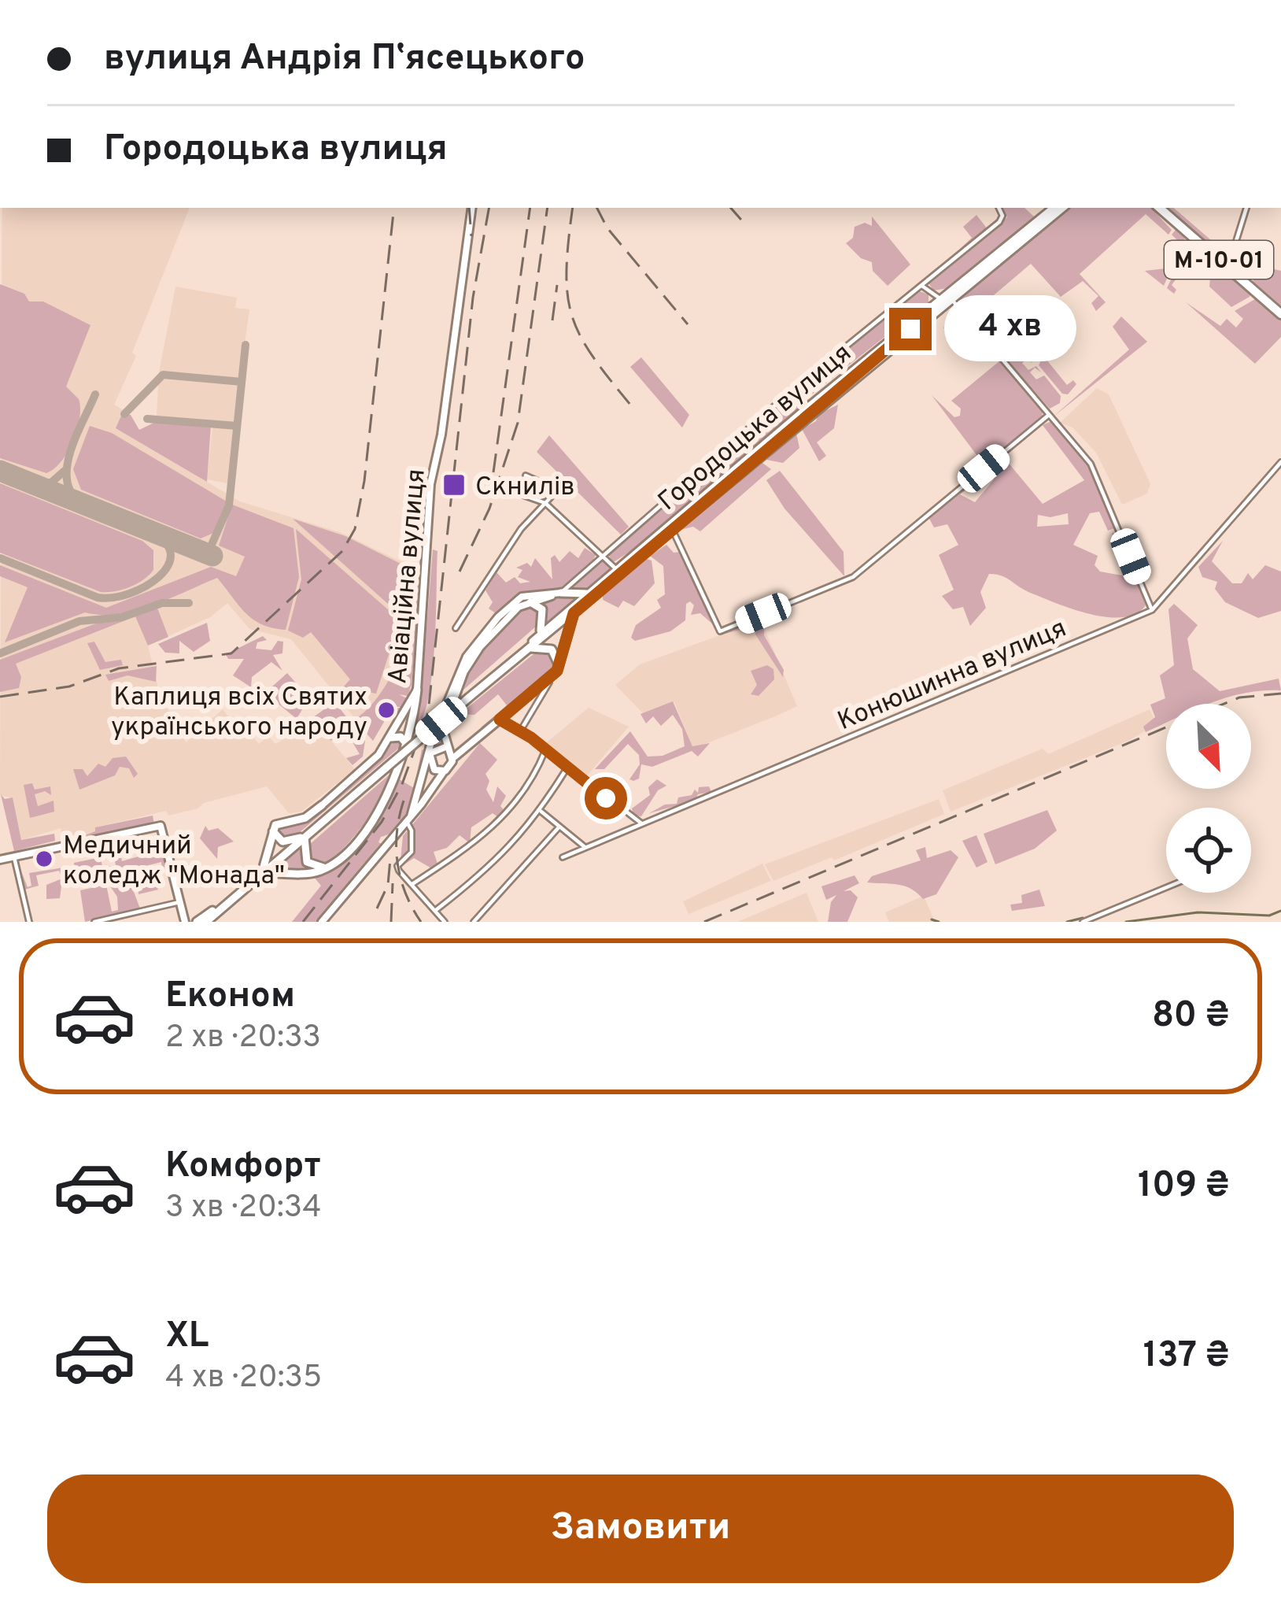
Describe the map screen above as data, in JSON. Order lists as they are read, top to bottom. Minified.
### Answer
{"streets":{"highway":["М-10-01"],"main road":["Городоцька вулиця"],"street":["Авіаційна вулиця","Конюшинна вулиця"]},"places":{"transit":["Скнилів"],"other":["Каплиця всіх Святих українського народу","Медичний коледж \"Монада\""]},"north":"bottom right","page":{"banner":["вулиця Андрія Пʼясецького","Городоцька вулиця"],"bubble":"4 хв","list":[{"name":"Економ","note":"2 хв · 20:33","value":"80 ₴"},{"name":"Комфорт","note":"3 хв · 20:34","value":"109 ₴"},{"name":"XL","note":"4 хв · 20:35","value":"137 ₴"}],"buttons":"Замовити"}}
